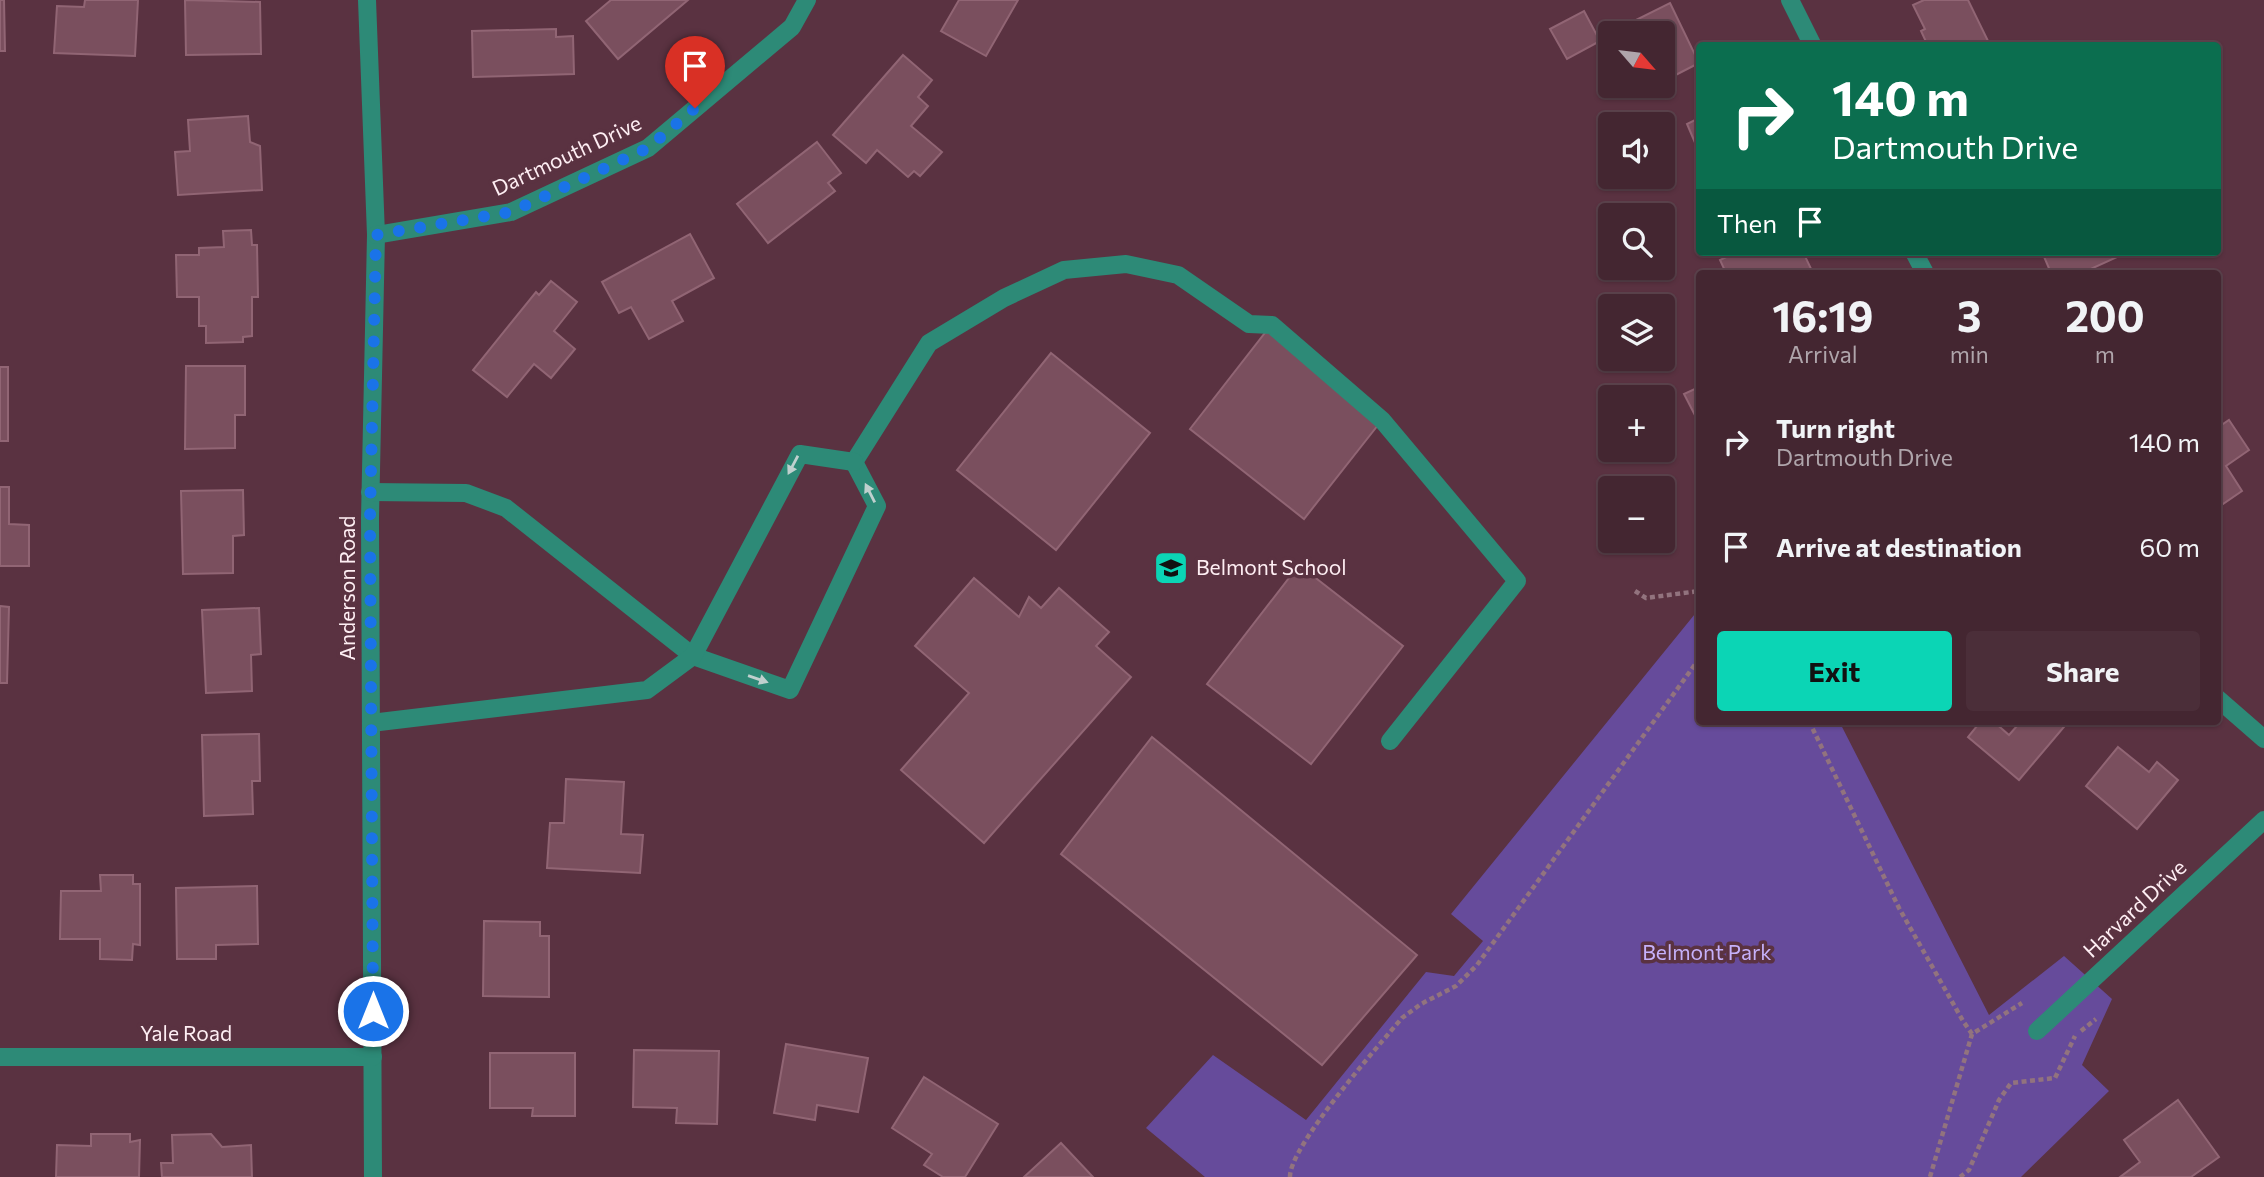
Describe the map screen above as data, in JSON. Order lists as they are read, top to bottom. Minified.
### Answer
{"streets":{"street":["Dartmouth Drive","Anderson Road","Harvard Drive","Yale Road"]},"crossings":[["Dartmouth Drive","Anderson Road"],["Anderson Road","Yale Road"]],"parks":["Belmont Park"],"places":{"school or university":["Belmont School"]},"north":"bottom right","page":{"map_buttons":["+","−"],"turn":["140 m","Dartmouth Drive"],"then":"Then","eta":["16:19","Arrival","3","min","200","m"],"list":[{"name":"Turn right","note":"Dartmouth Drive","value":"140 m"},{"name":"Arrive at destination","value":"60 m"}],"buttons":["Exit","Share"]}}
